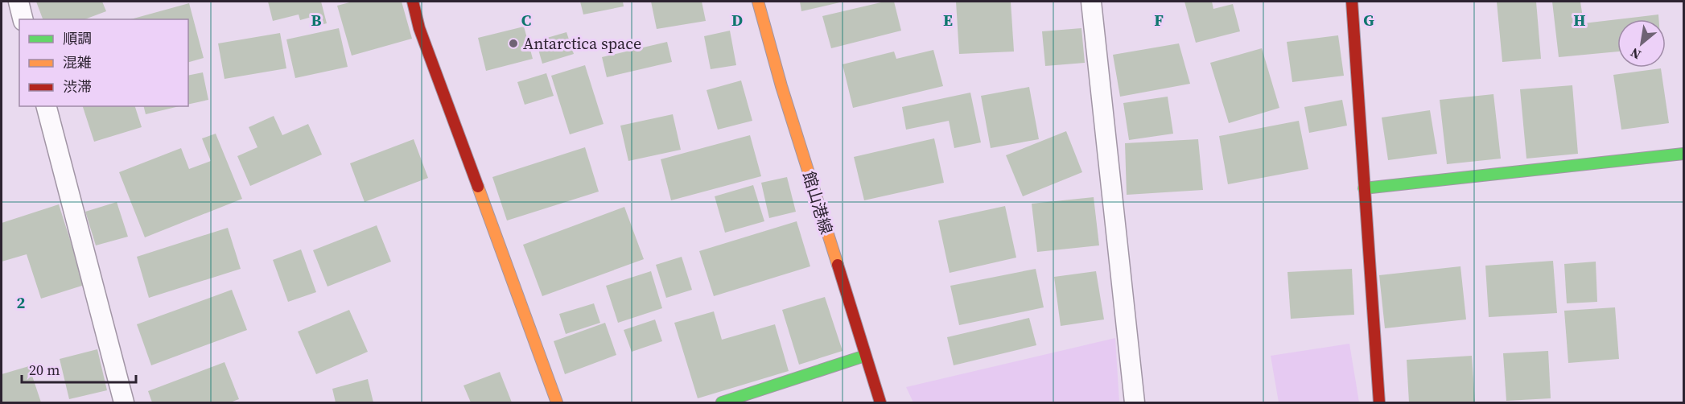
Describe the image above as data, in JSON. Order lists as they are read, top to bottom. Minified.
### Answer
{"streets":{"street":["館山港線"]},"places":["Antarctica space"],"legend":["順調","混雑","渋滞"],"scale_bar":"20 m","north":"bottom left","grid":{"columns":["B","C","D","E","F","G","H"],"rows":["2"]}}
